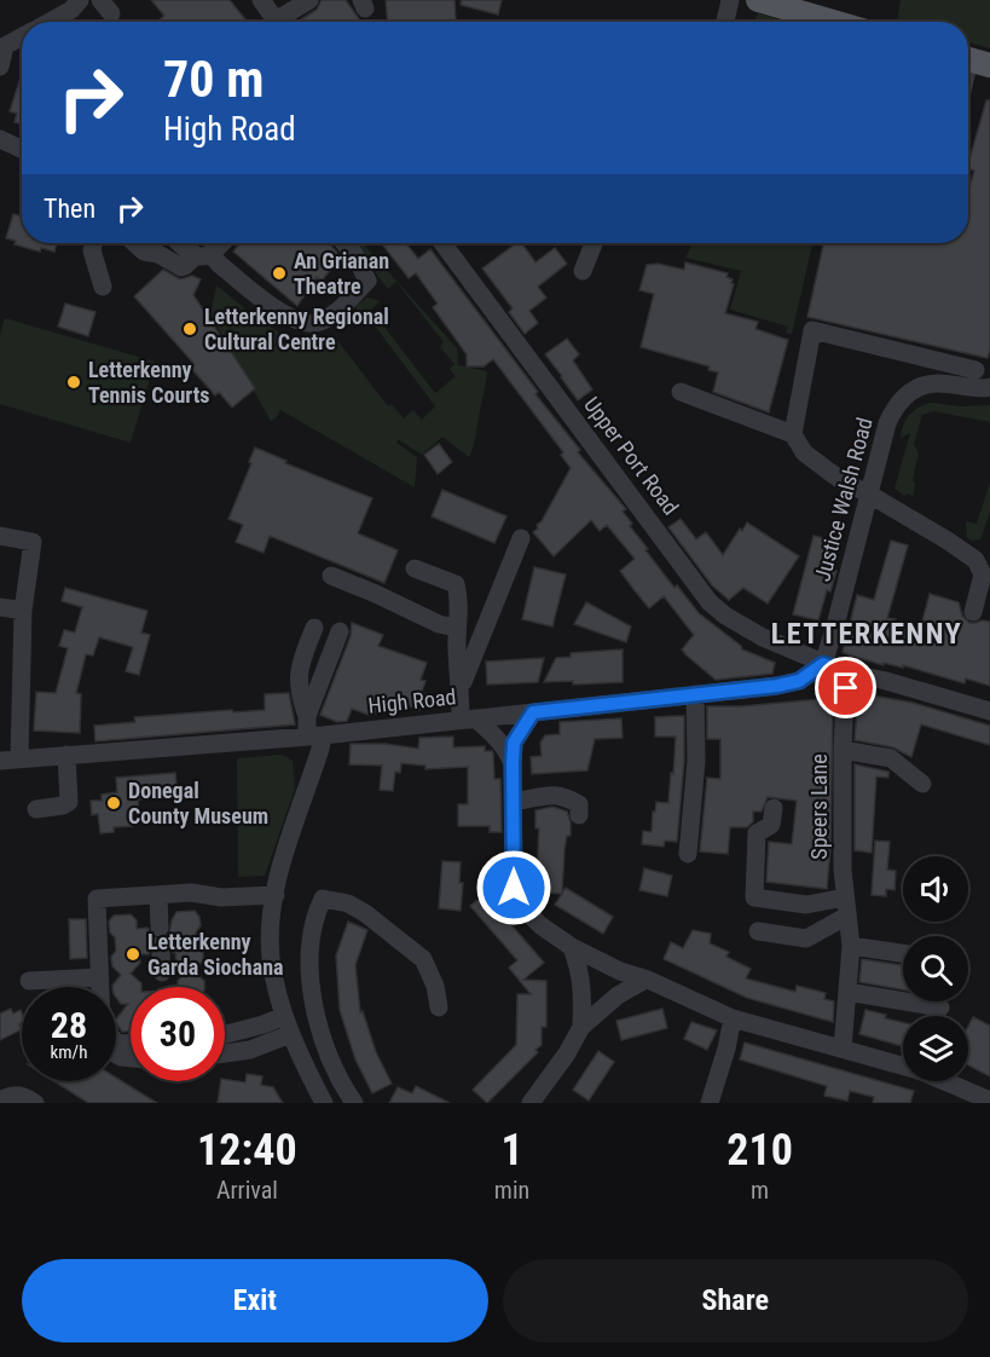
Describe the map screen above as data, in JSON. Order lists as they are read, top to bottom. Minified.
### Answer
{"streets":{"street":["Upper Port Road","Justice Walsh Road","High Road","Speers Lane"]},"crossings":[["Upper Port Road","Justice Walsh Road"],["Upper Port Road","High Road"],["Upper Port Road","Speers Lane"],["Justice Walsh Road","High Road"]],"districts":["LETTERKENNY"],"places":["An Grianan Theatre","Letterkenny Regional Cultural Centre","Letterkenny Tennis Courts","Donegal County Museum","Letterkenny Garda Siochana"],"page":{"turn":["70 m","High Road"],"then":"Then","speed":"28 km/h","limit":"30","eta":["12:40","Arrival","1","min","210","m"],"buttons":["Exit","Share"]}}
